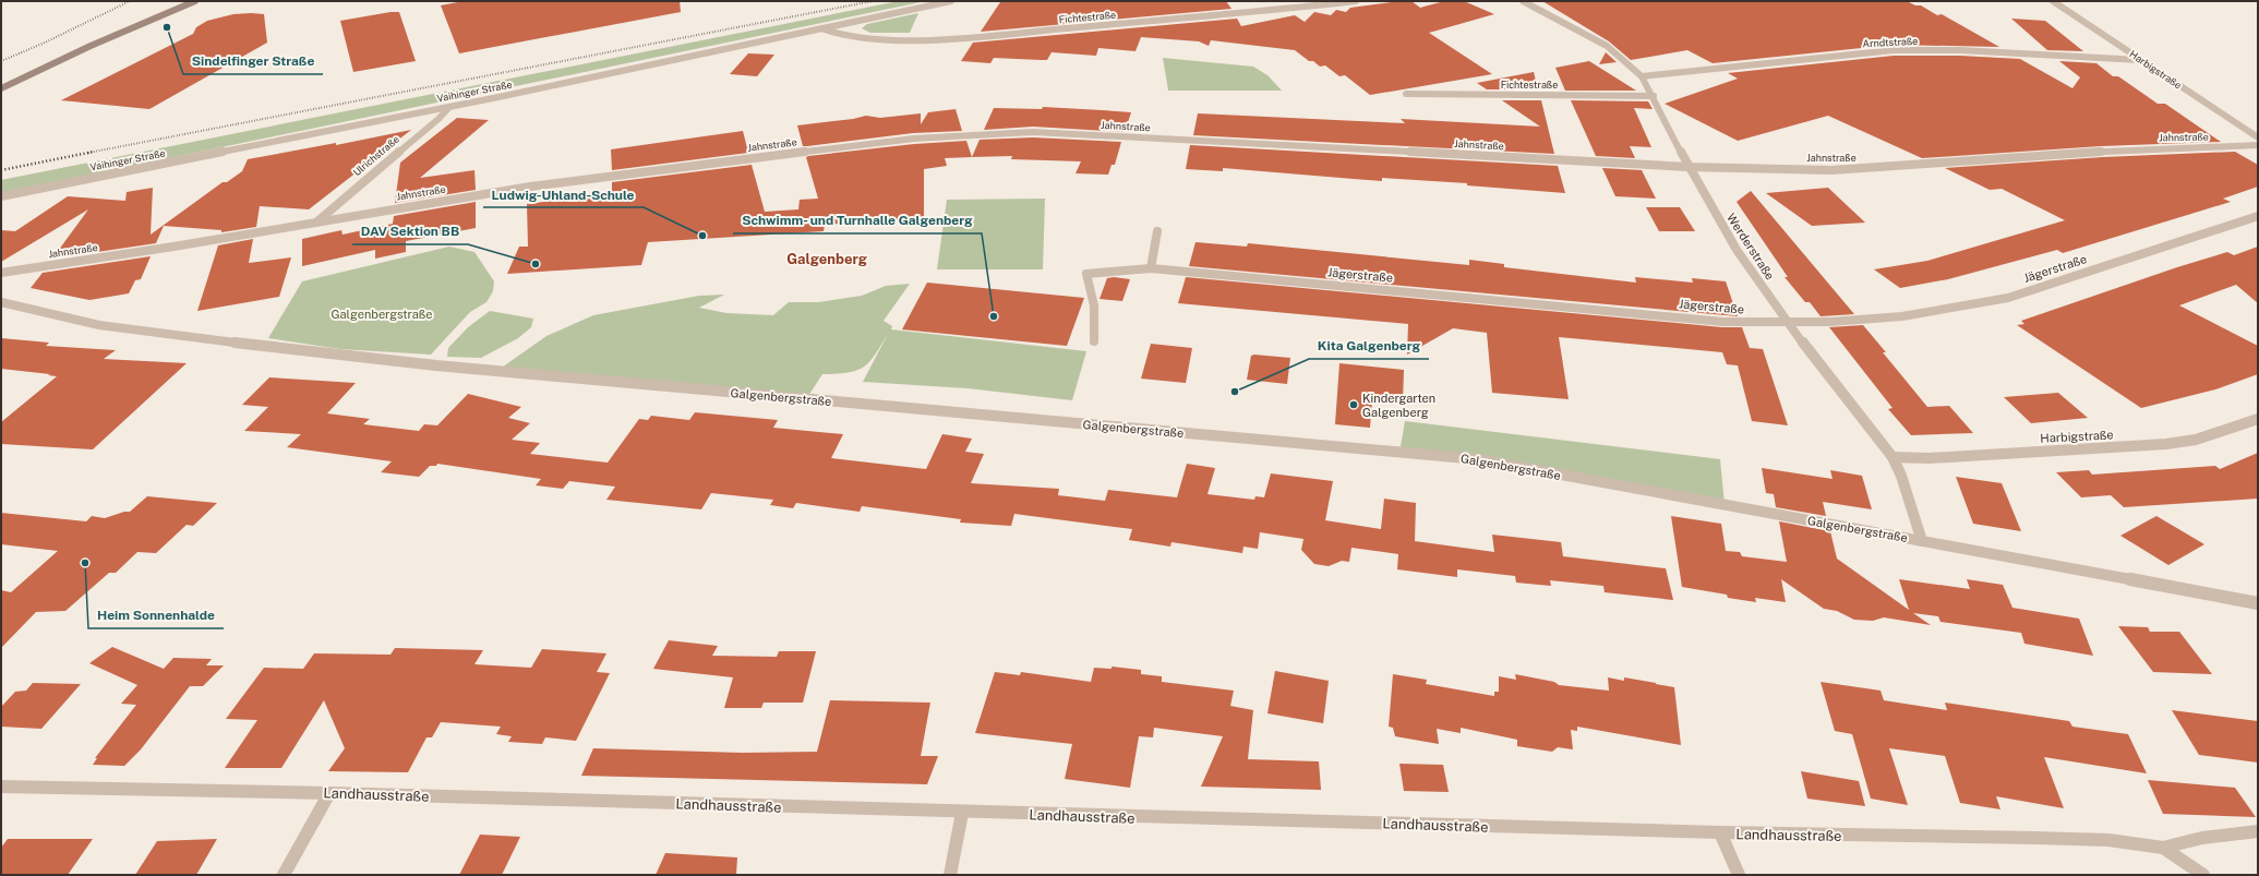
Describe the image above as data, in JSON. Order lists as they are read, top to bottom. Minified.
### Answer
{"streets":{"street":["Fichtestraße","Arndtstraße","Harbigstraße","Vaihinger Straße","Jahnstraße","Ulrichstraße","Werderstraße","Jägerstraße","Galgenbergstraße","Landhausstraße"]},"crossings":[["Fichtestraße","Vaihinger Straße"],["Fichtestraße","Werderstraße"],["Arndtstraße","Harbigstraße"],["Arndtstraße","Werderstraße"],["Harbigstraße","Werderstraße"],["Vaihinger Straße","Ulrichstraße"],["Jahnstraße","Ulrichstraße"],["Jahnstraße","Werderstraße"],["Werderstraße","Jägerstraße"],["Werderstraße","Galgenbergstraße"]],"districts":["Galgenberg"],"parks":["Galgenbergstraße"],"places":["Sindelfinger Straße","Ludwig-Uhland-Schule","DAV Sektion BB","Schwimm- und Turnhalle Galgenberg","Kita Galgenberg","Kindergarten Galgenberg","Heim Sonnenhalde"]}
